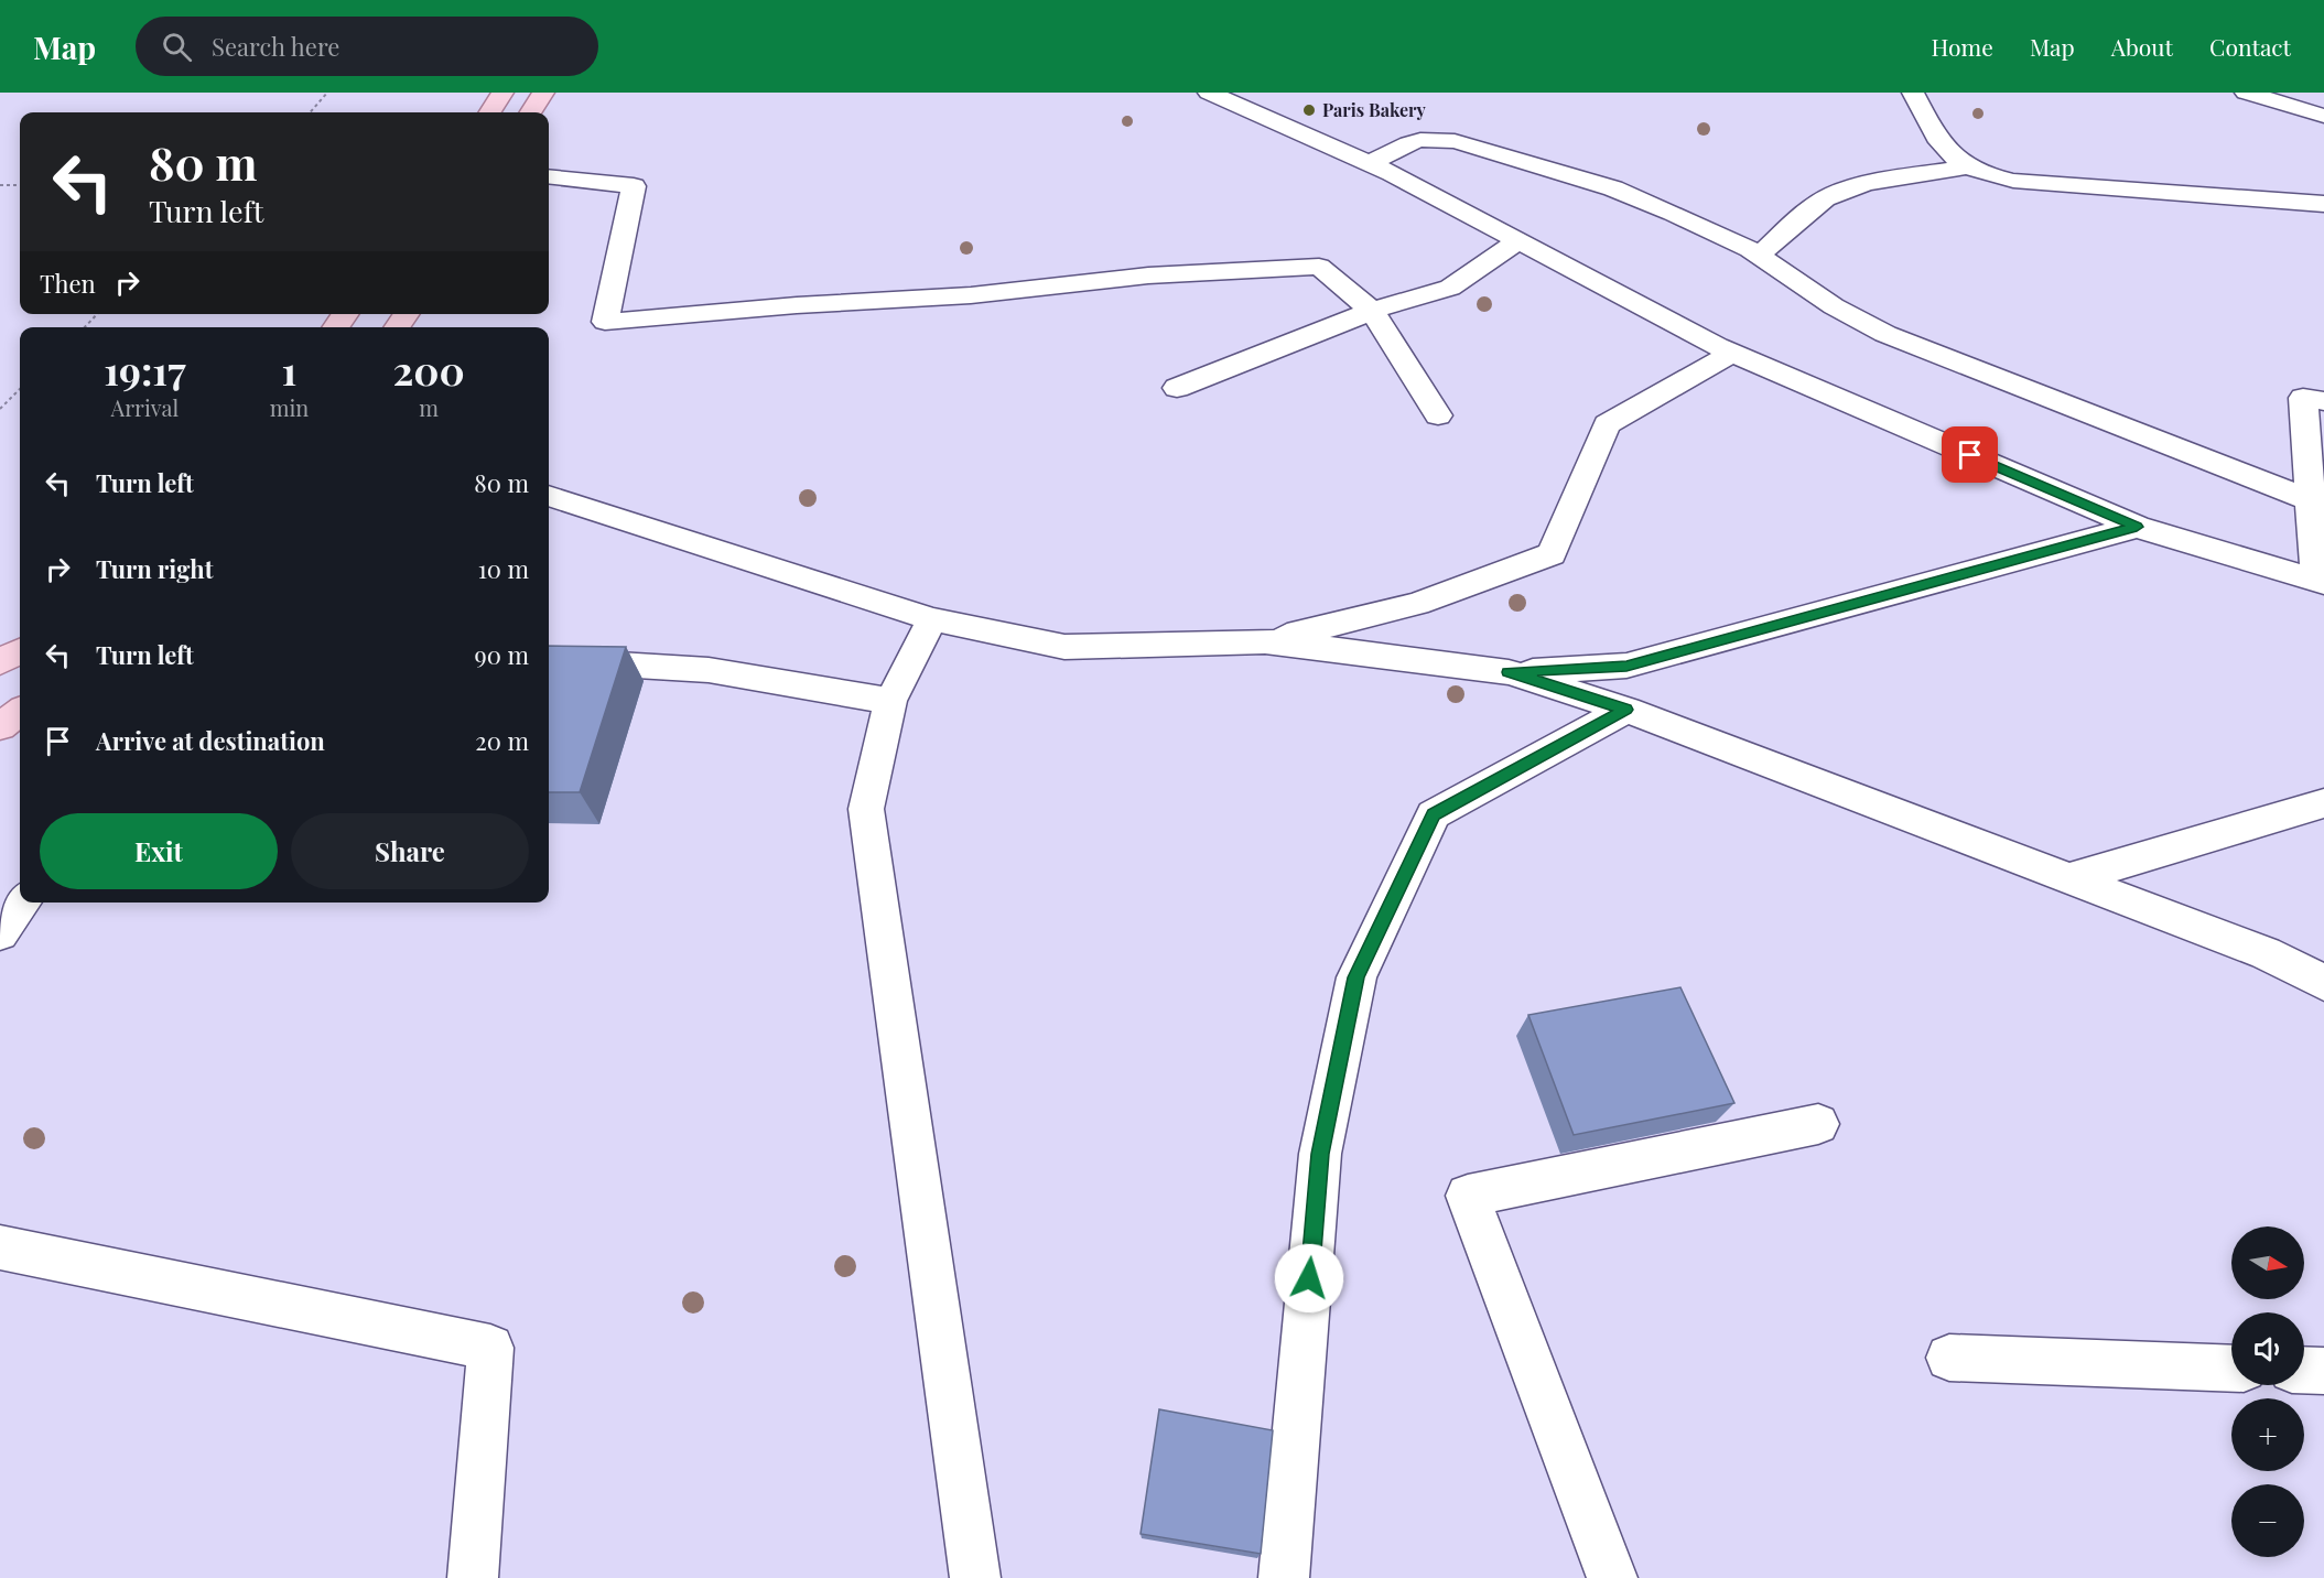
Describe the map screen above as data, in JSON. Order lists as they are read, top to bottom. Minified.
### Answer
{"places":["Paris Bakery"],"north":"right","page":{"header":"Map","search":"Search here","nav":["Home","Map","About","Contact"],"turn":["80 m","Turn left"],"then":"Then","eta":["19:17","Arrival","1","min","200","m"],"list":[{"name":"Turn left","value":"80 m"},{"name":"Turn right","value":"10 m"},{"name":"Turn left","value":"90 m"},{"name":"Arrive at destination","value":"20 m"}],"buttons":["Exit","Share"],"map_buttons":["+","−"]}}
